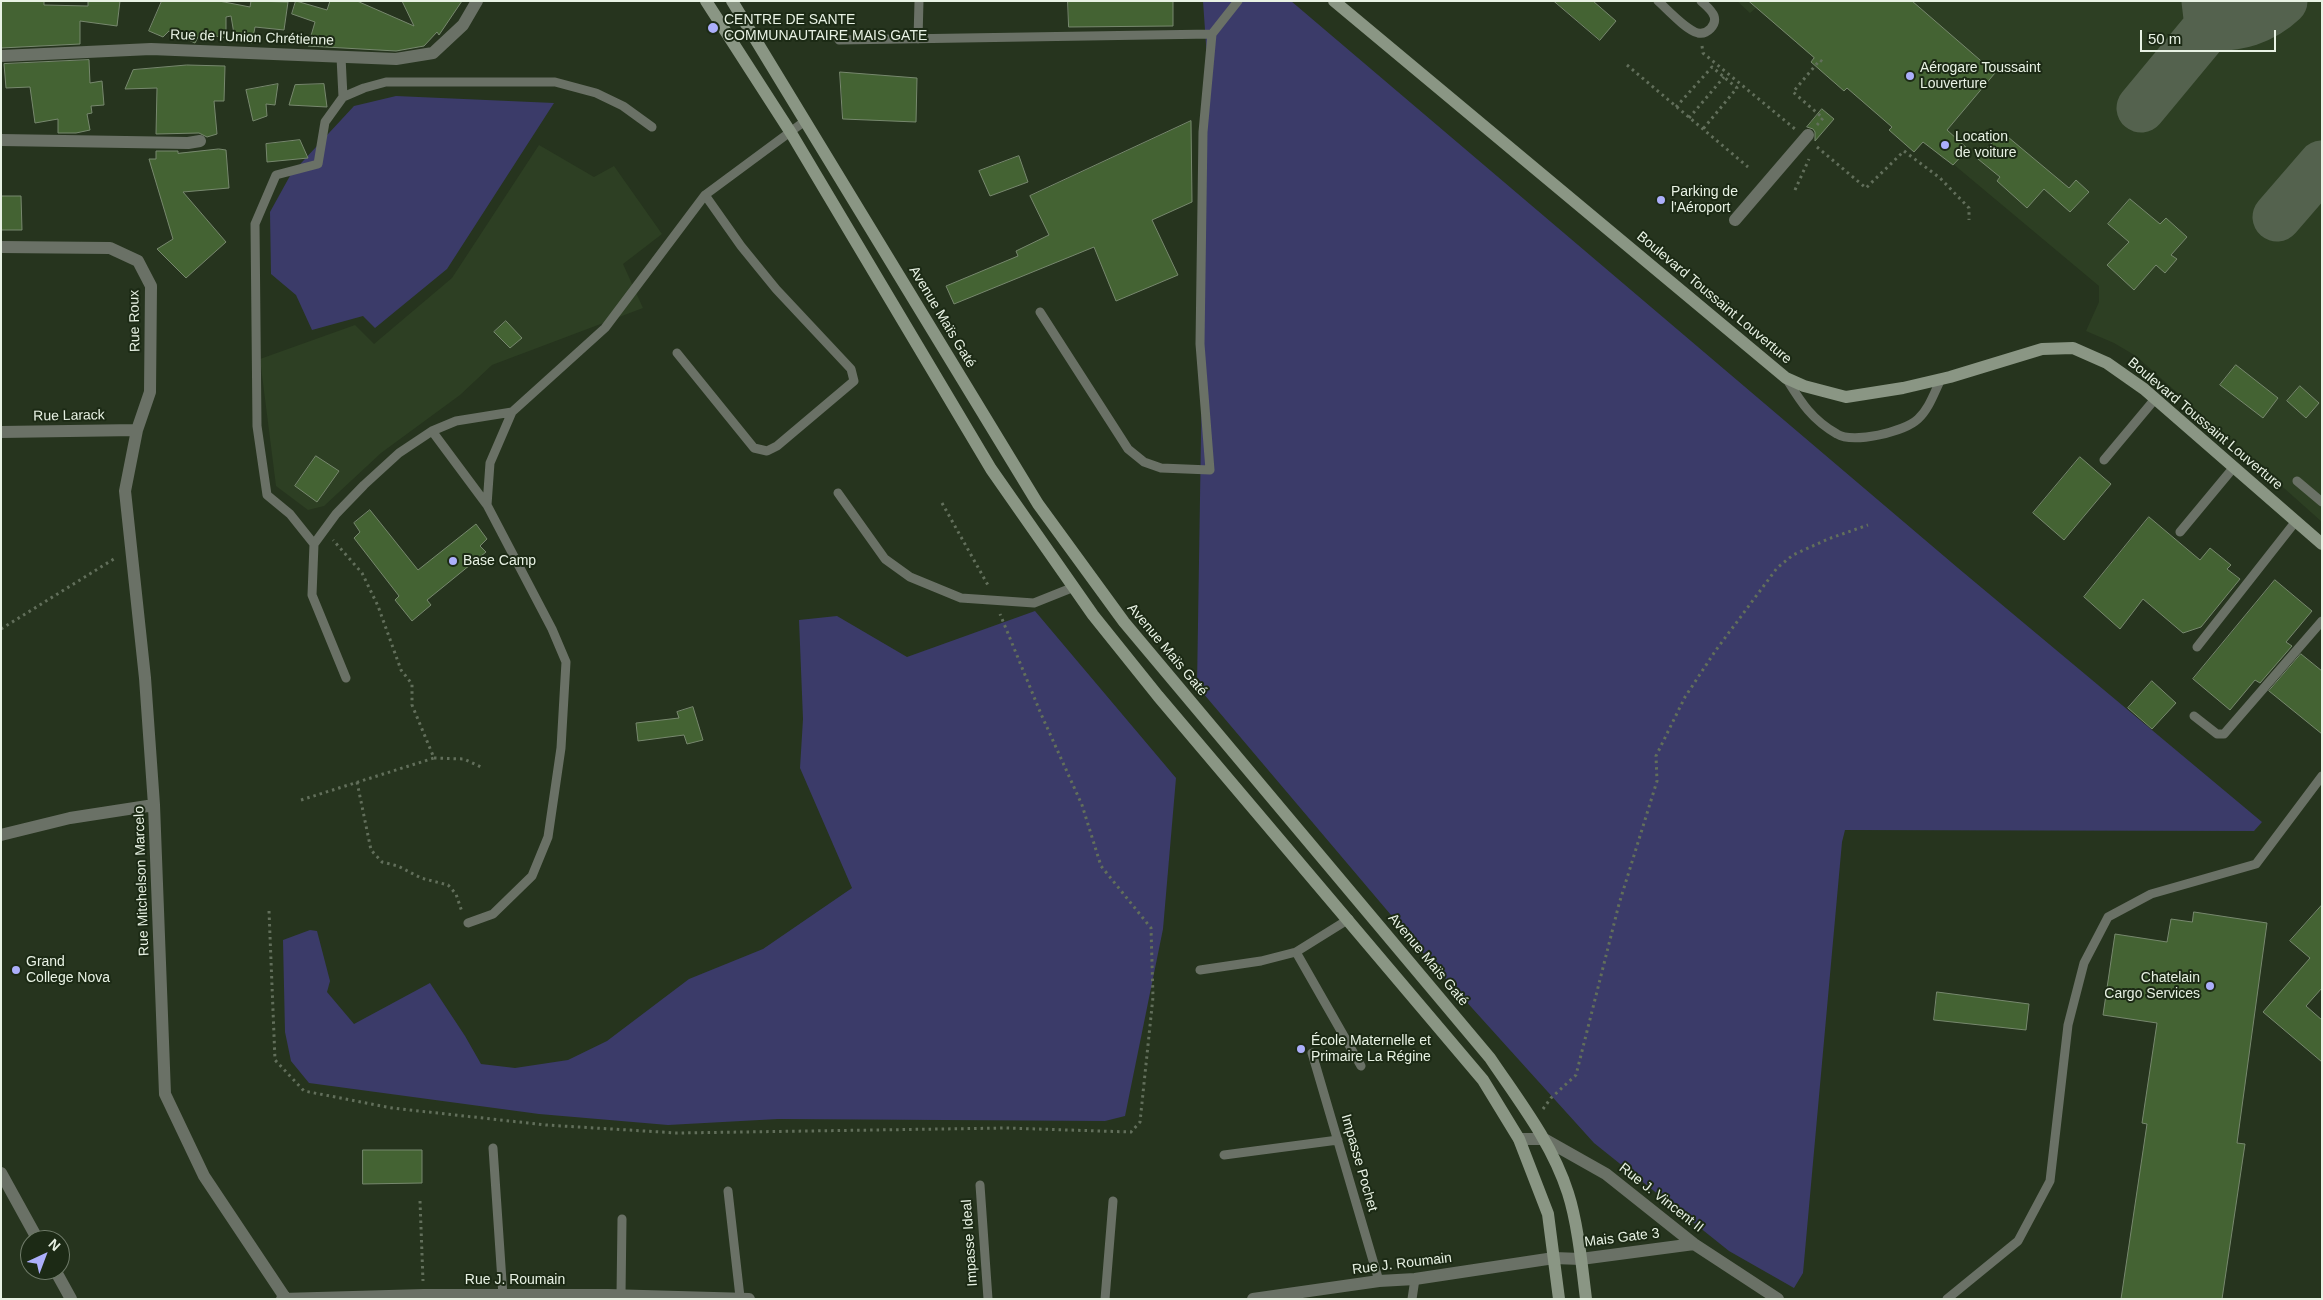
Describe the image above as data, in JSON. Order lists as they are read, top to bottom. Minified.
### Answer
{"streets":{"main road":["Boulevard Toussaint Louverture","Avenue Maïs Gaté"],"street":["Rue de l'Union Chrétienne","Rue Roux","Rue Larack","Rue Mitchelson Marcelo","Rue J. Vincent II","Mais Gate 3","Rue J. Roumain"],"lane":["Impasse Pochet","Impasse Ideal"]},"crossings":[["Avenue Maïs Gaté","Rue J. Vincent II"],["Avenue Maïs Gaté","Mais Gate 3"],["Rue Roux","Rue Larack"],["Rue Roux","Rue Mitchelson Marcelo"],["Rue Larack","Rue Mitchelson Marcelo"],["Rue Mitchelson Marcelo","Rue J. Roumain"],["Impasse Pochet","Rue J. Roumain"],["Rue J. Vincent II","Mais Gate 3"],["Mais Gate 3","Rue J. Roumain"]],"places":["CENTRE DE SANTE COMMUNAUTAIRE MAIS GATE","Aérogare Toussaint Louverture","Location de voiture","Parking de l'Aéroport","Base Camp","Grand College Nova","Chatelain Cargo Services","École Maternelle et Primaire La Régine"],"scale_bar":"50 m","north":"top right"}
